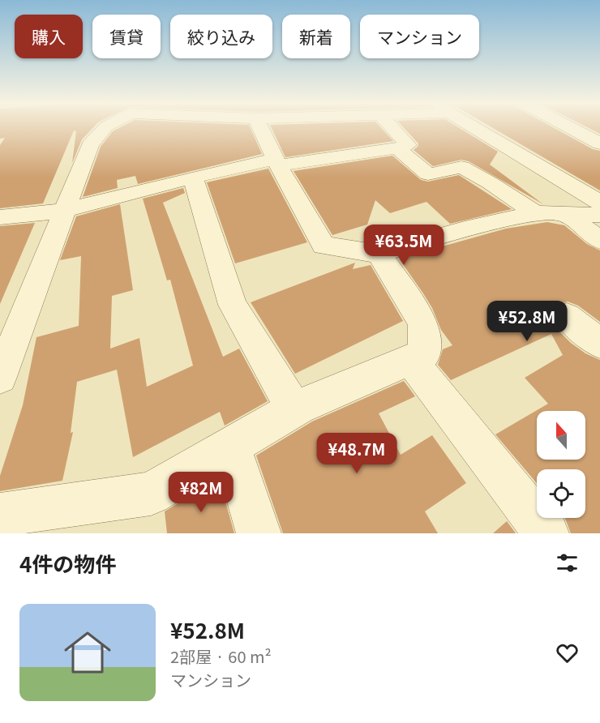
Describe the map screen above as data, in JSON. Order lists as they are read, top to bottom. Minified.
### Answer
{"north":"top","page":{"chip":["購入","賃貸","絞り込み","新着","マンション"],"price":["¥63.5M","¥52.8M","¥48.7M","¥82M"],"heading":"4件の物件","list":[{"name":"¥52.8M","note":"2部屋 · 60 m² · マンション"}]}}
